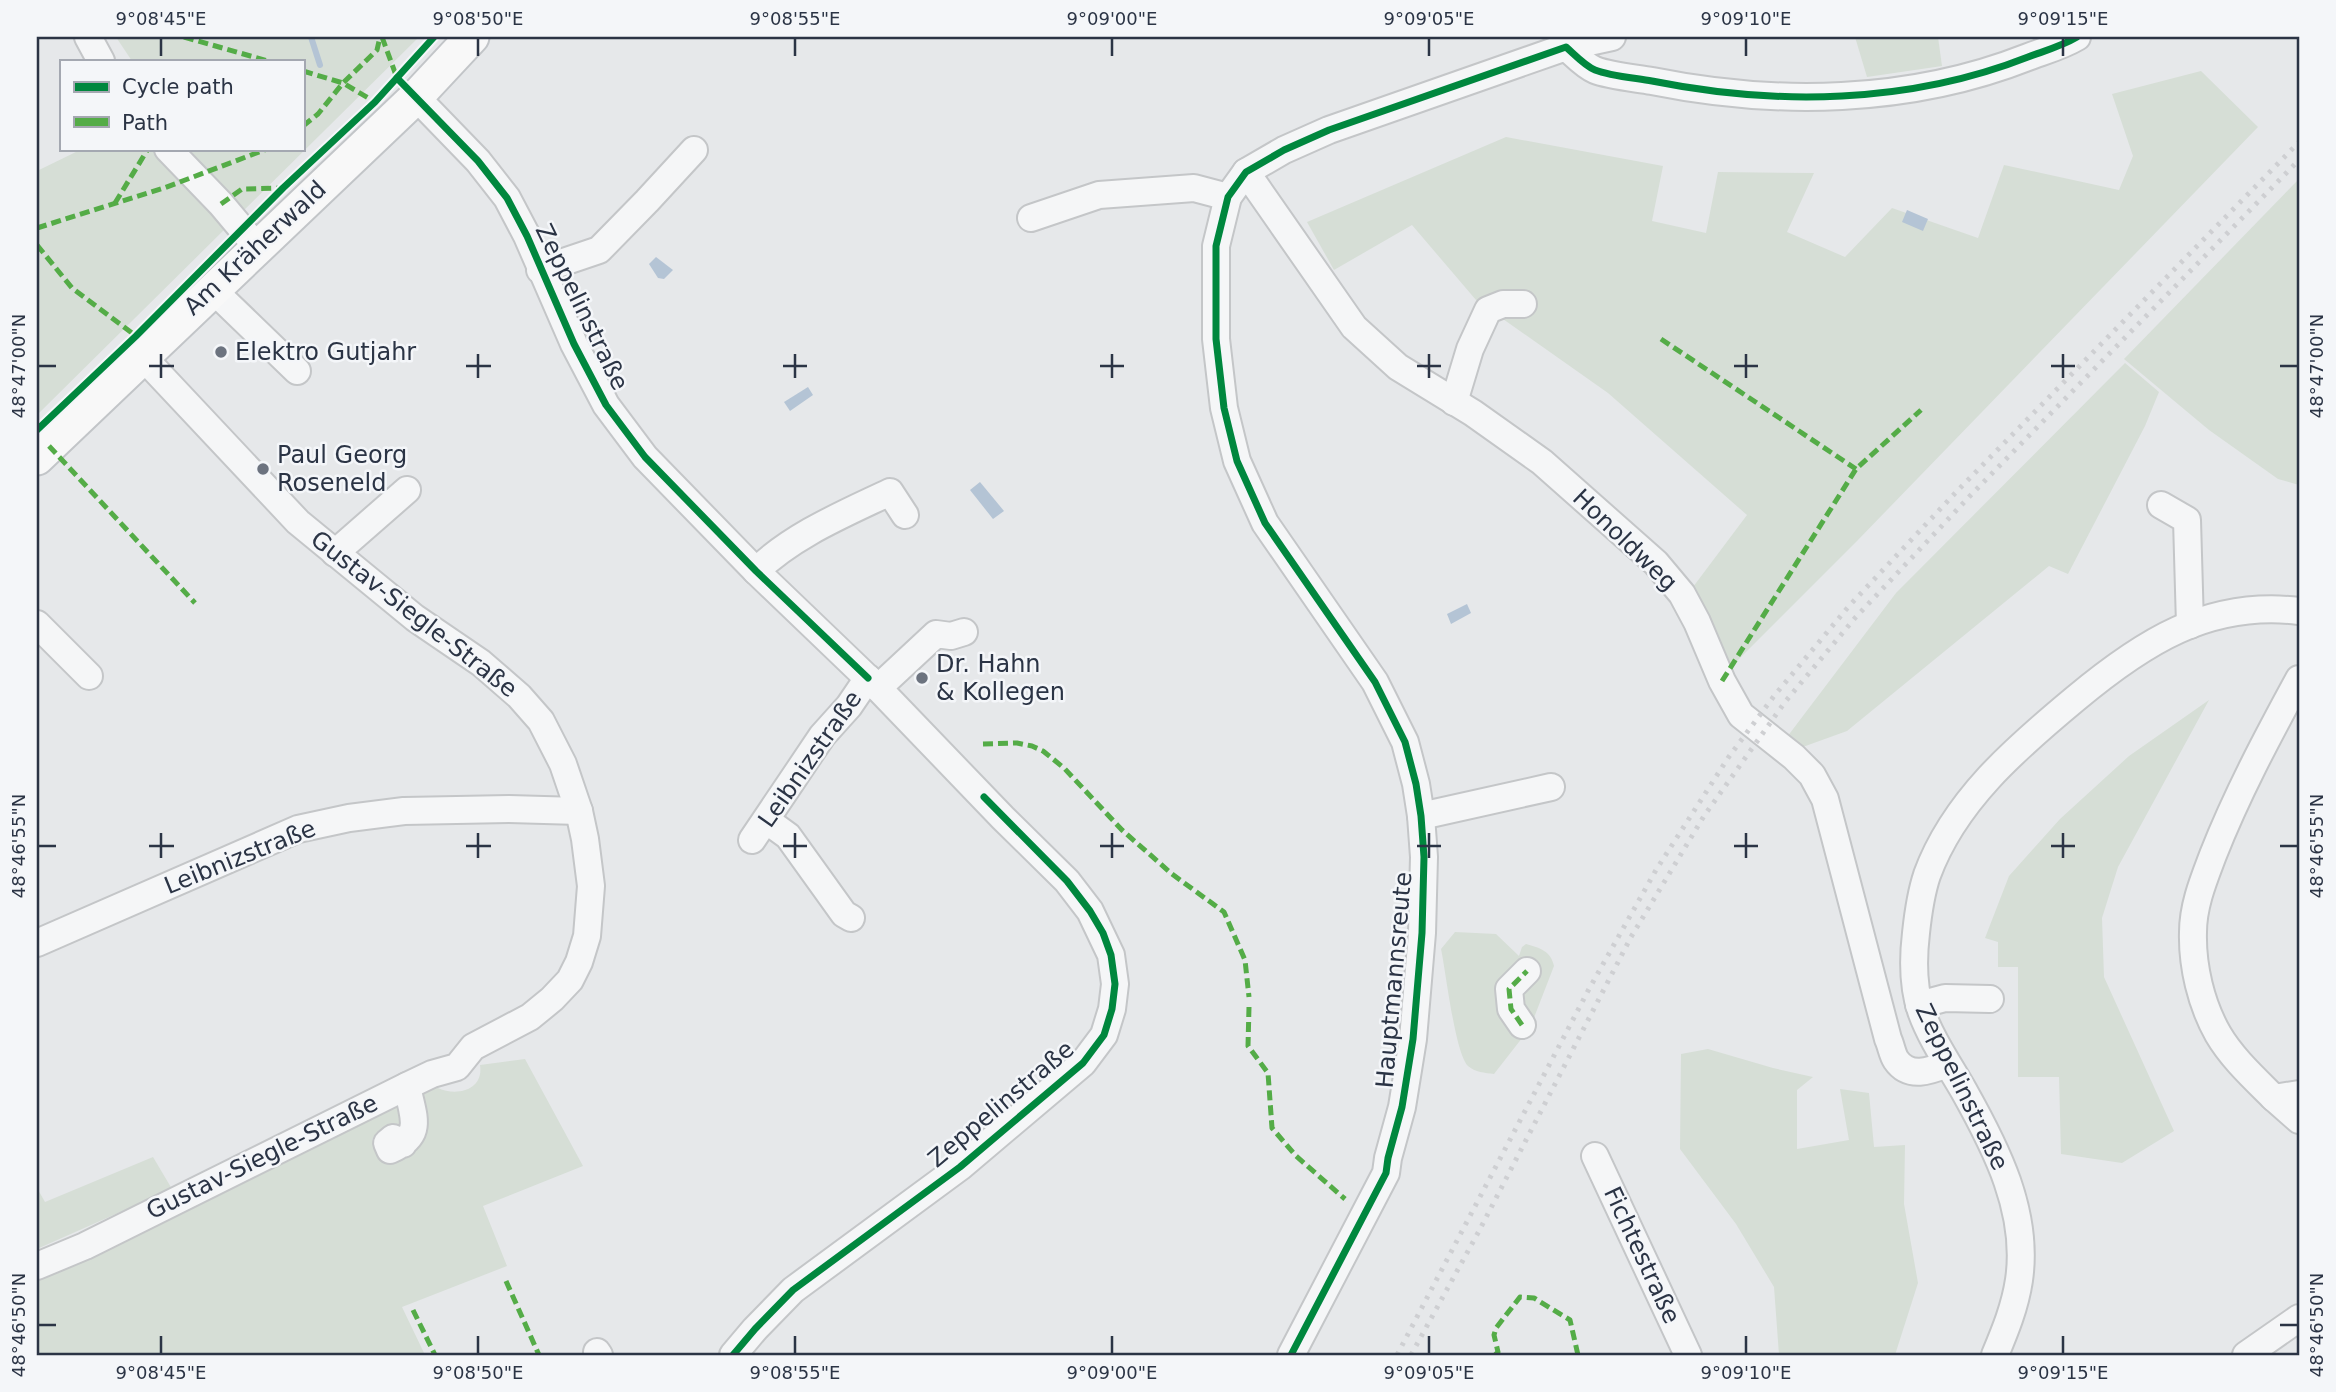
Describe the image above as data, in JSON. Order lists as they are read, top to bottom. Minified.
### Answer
{"streets":{"main road":["Am Kräherwald"],"street":["Zeppelinstraße","Honoldweg","Gustav-Siegle-Straße","Leibnizstraße","Hauptmannsreute","Fichtestraße"]},"crossings":[["Am Kräherwald","Zeppelinstraße"],["Am Kräherwald","Gustav-Siegle-Straße"],["Zeppelinstraße","Honoldweg"],["Zeppelinstraße","Leibnizstraße"],["Honoldweg","Hauptmannsreute"],["Gustav-Siegle-Straße","Leibnizstraße"]],"places":["Elektro Gutjahr","Paul Georg Roseneld","Dr. Hahn & Kollegen"],"legend":["Cycle path","Path"],"coordinates":["9°08'45\"E","9°08'50\"E","9°08'55\"E","9°09'00\"E","9°09'05\"E","9°09'10\"E","9°09'15\"E","48°47'00\"N","48°46'55\"N","48°46'50\"N"]}
